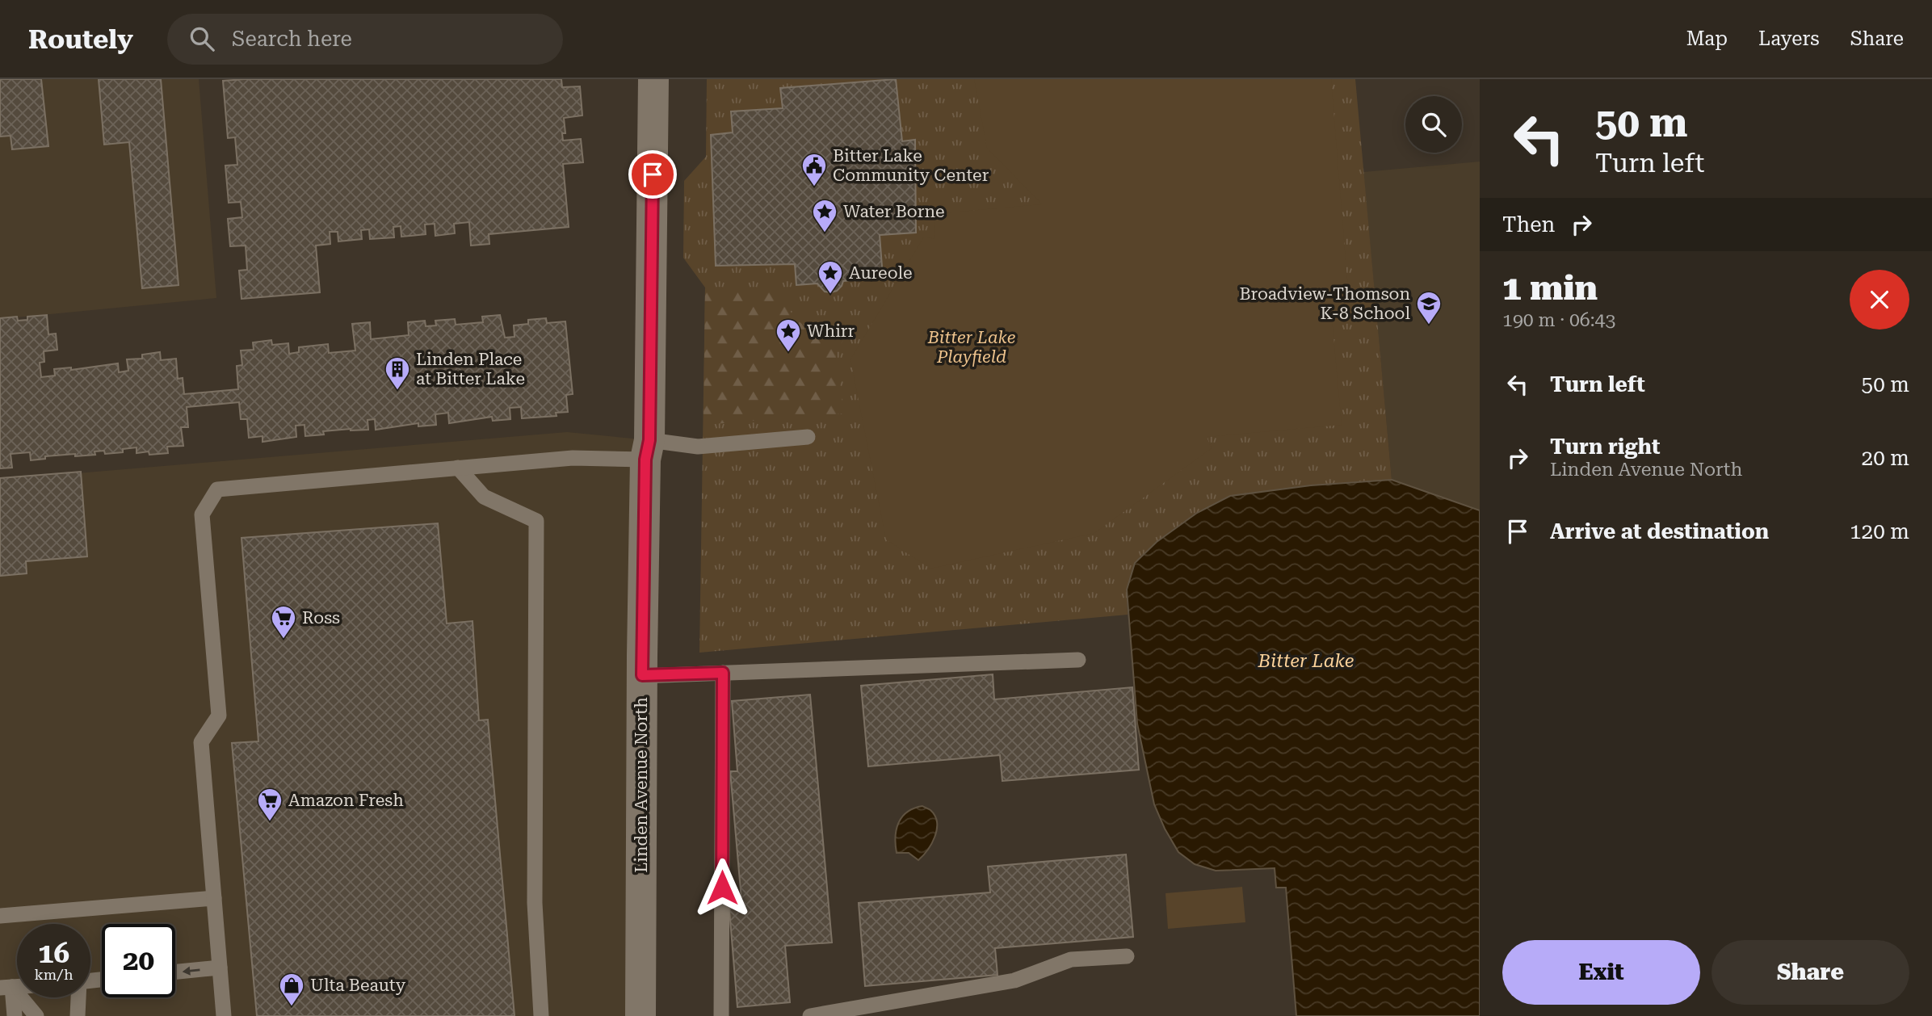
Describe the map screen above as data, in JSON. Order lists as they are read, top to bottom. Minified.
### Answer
{"streets":{"street":["Linden Avenue North"]},"water":["Bitter Lake"],"parks":["Bitter Lake Playfield"],"places":{"public building":["Bitter Lake Community Center"],"place":["Water Borne","Aureole","Whirr"],"school or university":["Broadview-Thomson K-8 School"],"building":["Linden Place at Bitter Lake"],"supermarket":["Ross","Amazon Fresh"],"shop":["Ulta Beauty"]},"page":{"header":"Routely","search":"Search here","nav":["Map","Layers","Share"],"turn":["50 m","Turn left"],"then":"Then","heading":["1 min","190 m · 06:43"],"list":[{"name":"Turn left","value":"50 m"},{"name":"Turn right","note":"Linden Avenue North","value":"20 m"},{"name":"Arrive at destination","value":"120 m"}],"speed":"16 km/h","limit":"20","buttons":["Exit","Share"]}}
